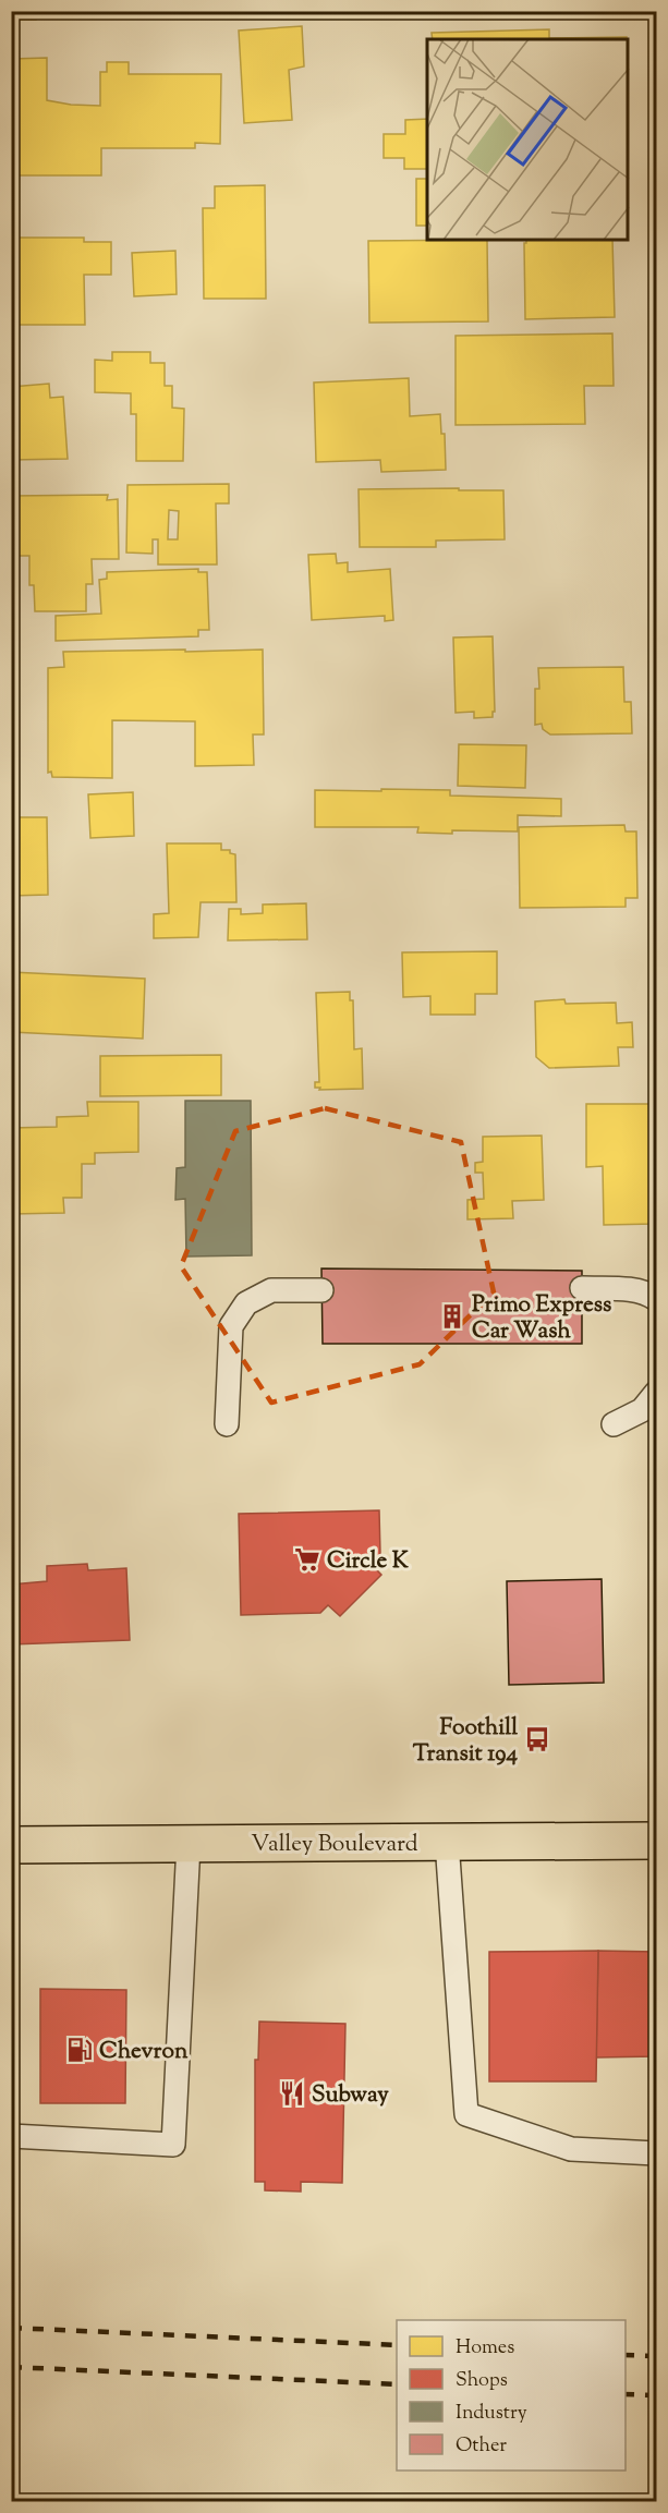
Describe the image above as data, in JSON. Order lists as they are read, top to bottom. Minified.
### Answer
{"streets":{"main road":["Valley Boulevard"]},"places":{"building":["Primo Express Car Wash"],"supermarket":["Circle K"],"bus stop":["Foothill Transit 194"],"fuel station":["Chevron"],"restaurant":["Subway"]},"legend":["Homes","Shops","Industry","Other"]}
